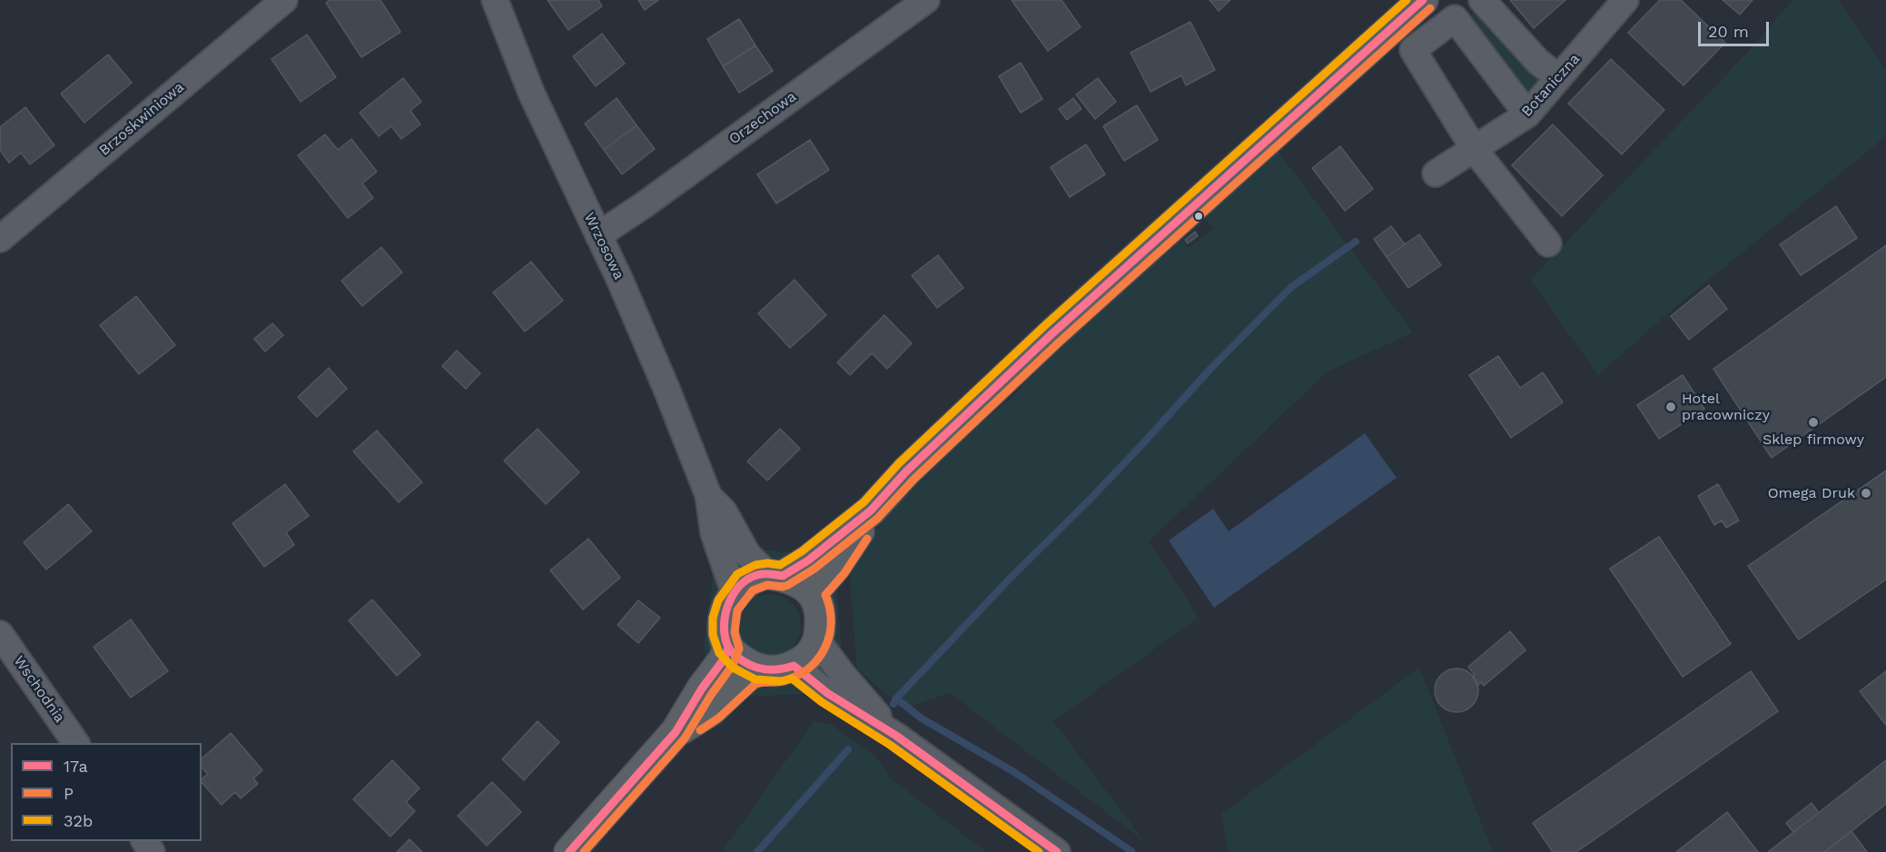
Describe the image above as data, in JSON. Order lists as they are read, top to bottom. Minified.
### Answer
{"streets":{"street":["Botaniczna","Orzechowa","Brzoskwiniowa","Wrzosowa","Wschodnia"]},"crossings":[["Orzechowa","Wrzosowa"]],"places":["Hotel pracowniczy","Sklep firmowy","Omega Druk"],"lines":["transit line 17a","transit line 32b","transit line P"],"legend":["17a","P","32b"],"scale_bar":"20 m"}
